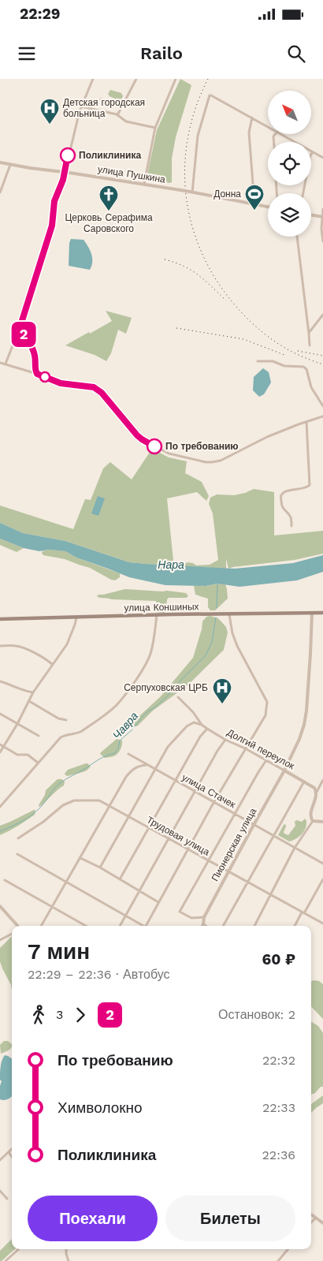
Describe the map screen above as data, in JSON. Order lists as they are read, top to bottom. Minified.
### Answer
{"streets":{"main road":["улица Коншиных"],"street":["улица Пушкина","Долгий переулок","улица Стачек","Трудовая улица","Пионерская улица"]},"crossings":[["улица Коншиных","Пионерская улица"],["Долгий переулок","Пионерская улица"],["улица Стачек","Пионерская улица"],["Трудовая улица","Пионерская улица"]],"water":["Нара","Чавра"],"places":{"hospital":["Детская городская больница","Серпуховская ЦРБ"],"other":["Поликлиника","По требованию"],"sports":["Донна"],"church":["Церковь Серафима Саровского"]},"lines":["bus line 2"],"north":"top left","page":{"status":"22:29","header":"Railo","on_map":"2","heading":["7 мин","22:29 – 22:36 · Автобус","60 ₽"],"legs":["3","2","Остановок: 2"],"list":[{"name":"По требованию","value":"22:32"},{"name":"Химволокно","value":"22:33"},{"name":"Поликлиника","value":"22:36"}],"buttons":["Поехали","Билеты"]}}
